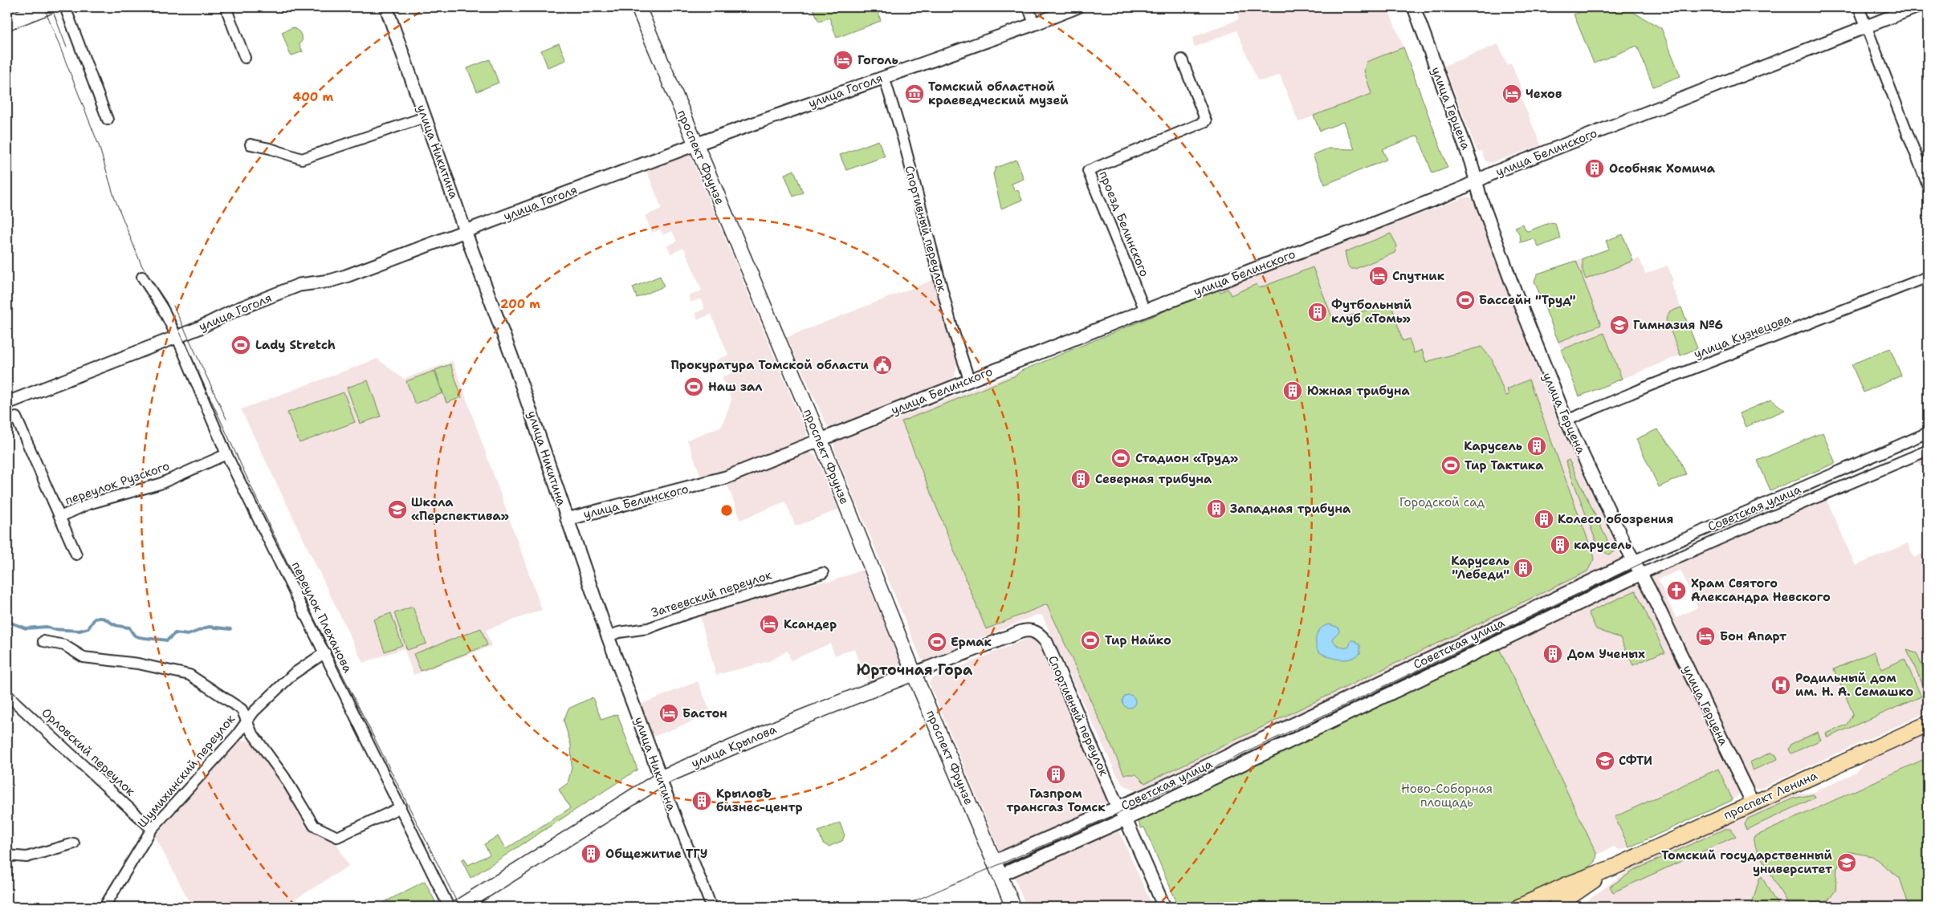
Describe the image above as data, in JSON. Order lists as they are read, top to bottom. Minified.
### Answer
{"streets":{"main road":["проспект Фрунзе","улица Крылова","проспект Ленина"],"street":["улица Гоголя","улица Герцена","улица Никитина","улица Белинского","проезд Белинского","Спортивный переулок","улица Кузнецова","переулок Рузского","Советская улица","Затеевский переулок","переулок Плеханова","Орловский переулок","Шумихинский переулок"]},"crossings":[["улица Гоголя","улица Никитина"],["улица Гоголя","проспект Фрунзе"],["улица Гоголя","Спортивный переулок"],["улица Гоголя","переулок Плеханова"],["улица Герцена","улица Белинского"],["улица Герцена","улица Кузнецова"],["улица Герцена","Советская улица"],["улица Герцена","проспект Ленина"],["улица Никитина","улица Белинского"],["улица Никитина","Затеевский переулок"],["улица Никитина","улица Крылова"],["улица Белинского","проспект Фрунзе"],["улица Белинского","проезд Белинского"],["улица Белинского","Спортивный переулок"],["проспект Фрунзе","Советская улица"],["проспект Фрунзе","улица Крылова"],["Спортивный переулок","Советская улица"],["Спортивный переулок","улица Крылова"],["переулок Рузского","переулок Плеханова"],["переулок Плеханова","Шумихинский переулок"],["Орловский переулок","Шумихинский переулок"]],"districts":["Юрточная Гора"],"parks":["Городской сад","Ново-Соборная площадь"],"places":{"hotel":["Гоголь","Чехов","Спутник","Ксандер","Бон Апарт","Бастон"],"museum":["Томский областной краеведческий музей"],"building":["Особняк Хомича","Футбольный клуб «Томь»","Южная трибуна","Карусель","Северная трибуна","Западная трибуна","Колесо обозрения","карусель","Карусель \"Лебеди\"","Дом Ученых","Газпром трансгаз Томск","КрыловЪ бизнес-центр","Общежитие ТГУ"],"sports":["Бассейн \"Труд\"","Lady Stretch","Наш зал","Стадион «Труд»","Тир Тактика","Тир Найко","Ермак"],"school or university":["Гимназия №6","Школа «Перспектива»","СФТИ","Томский государственный университет"],"public building":["Прокуратура Томской области"],"church":["Храм Святого Александра Невского"],"hospital":["Родильный дом им. Н. А. Семашко"]},"rings":["400 m","200 m"]}
